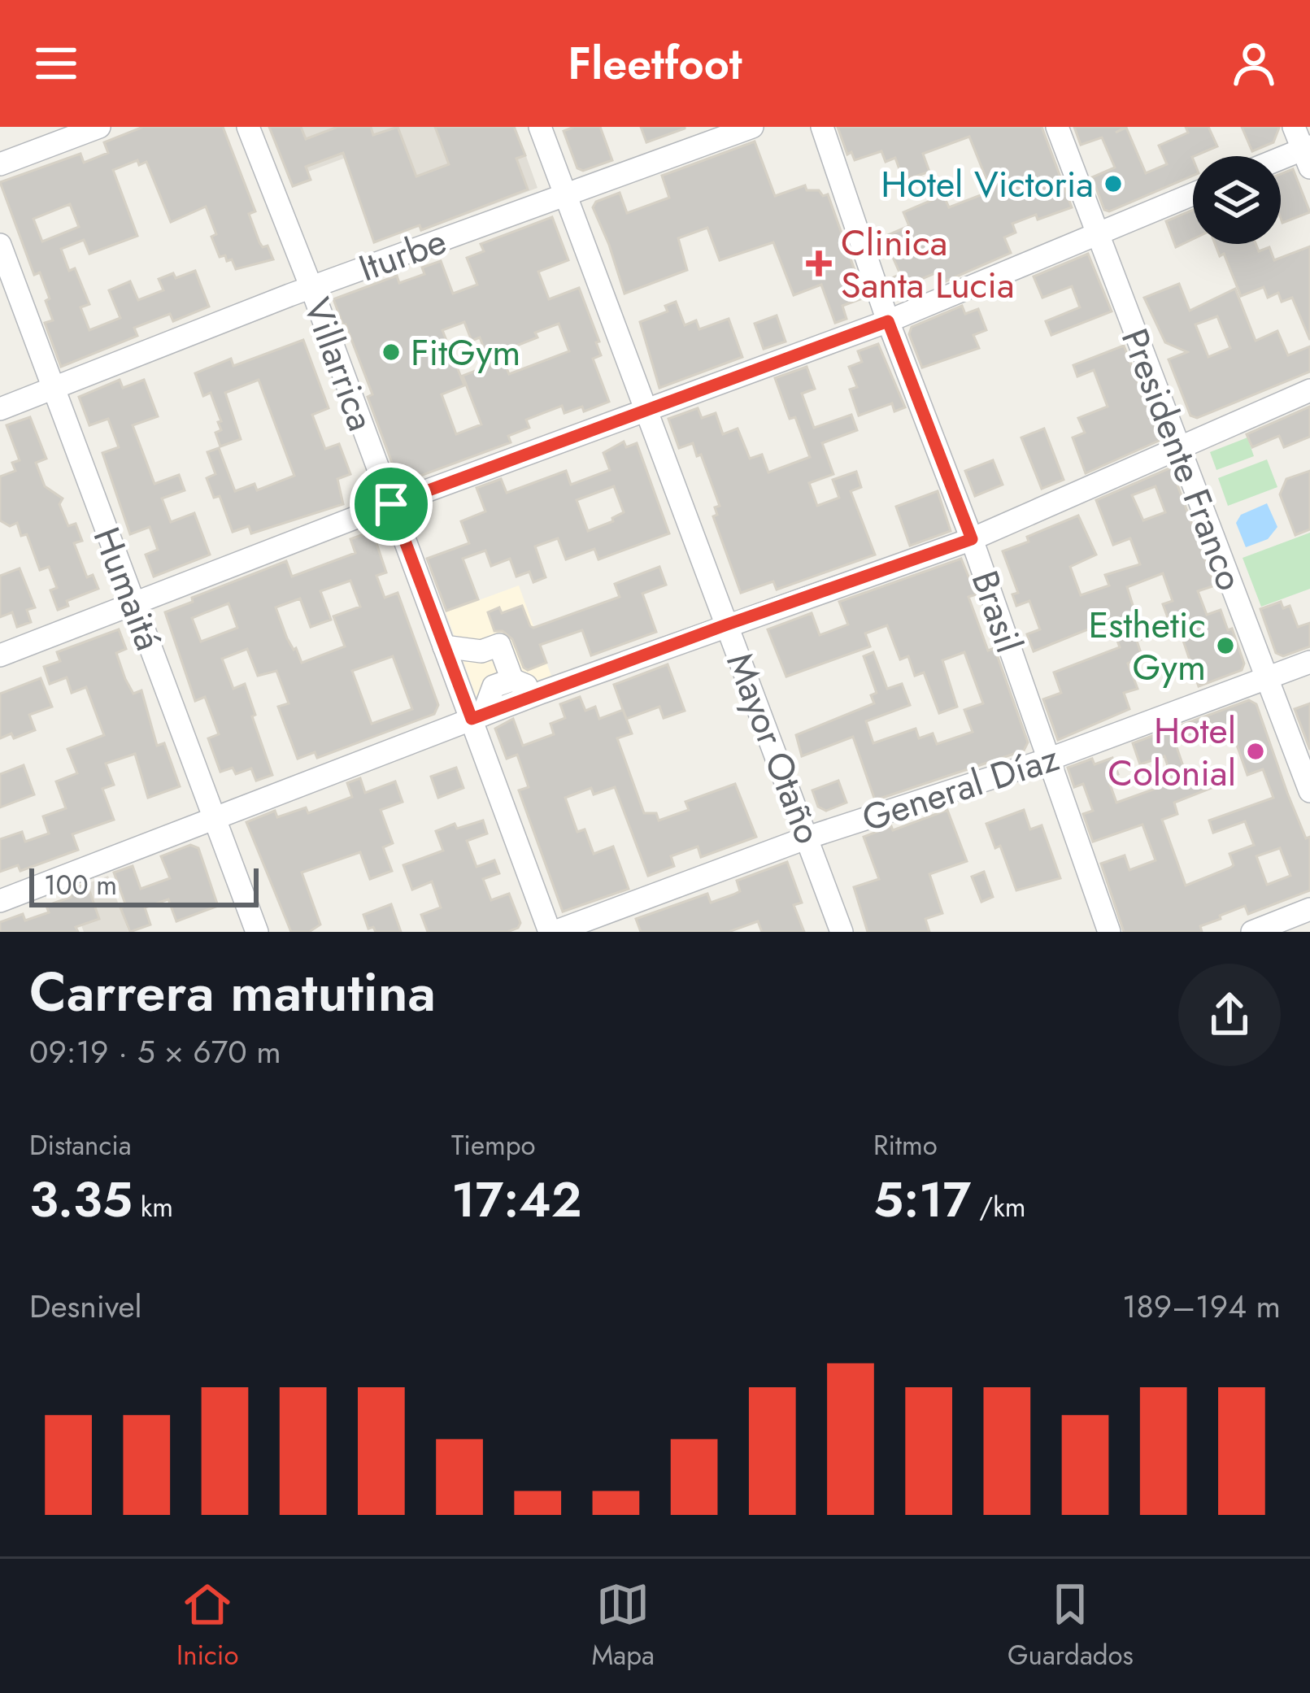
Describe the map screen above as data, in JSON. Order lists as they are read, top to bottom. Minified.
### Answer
{"streets":{"street":["Iturbe","Villarrica","Presidente Franco","Humaitá","Brasil","Mayor Otaño","General Díaz"]},"crossings":[["Iturbe","Villarrica"],["Iturbe","Humaitá"],["Iturbe","Mayor Otaño"],["Villarrica","General Díaz"],["Presidente Franco","General Díaz"],["Brasil","General Díaz"],["Mayor Otaño","General Díaz"]],"places":{"other":["Hotel Victoria","FitGym","Esthetic Gym","Hotel Colonial"],"health":["Clinica Santa Lucia"]},"scale_bar":"100 m","page":{"header":"Fleetfoot","scale":"100 m","heading":["Carrera matutina","09:19 · 5 × 670 m"],"stats":[["Distancia","3.35 km"],["Tiempo","17:42"],["Ritmo","5:17 /km"]],"chart":["Desnivel","189–194 m"],"tabs":["Inicio","Mapa","Guardados"]}}
